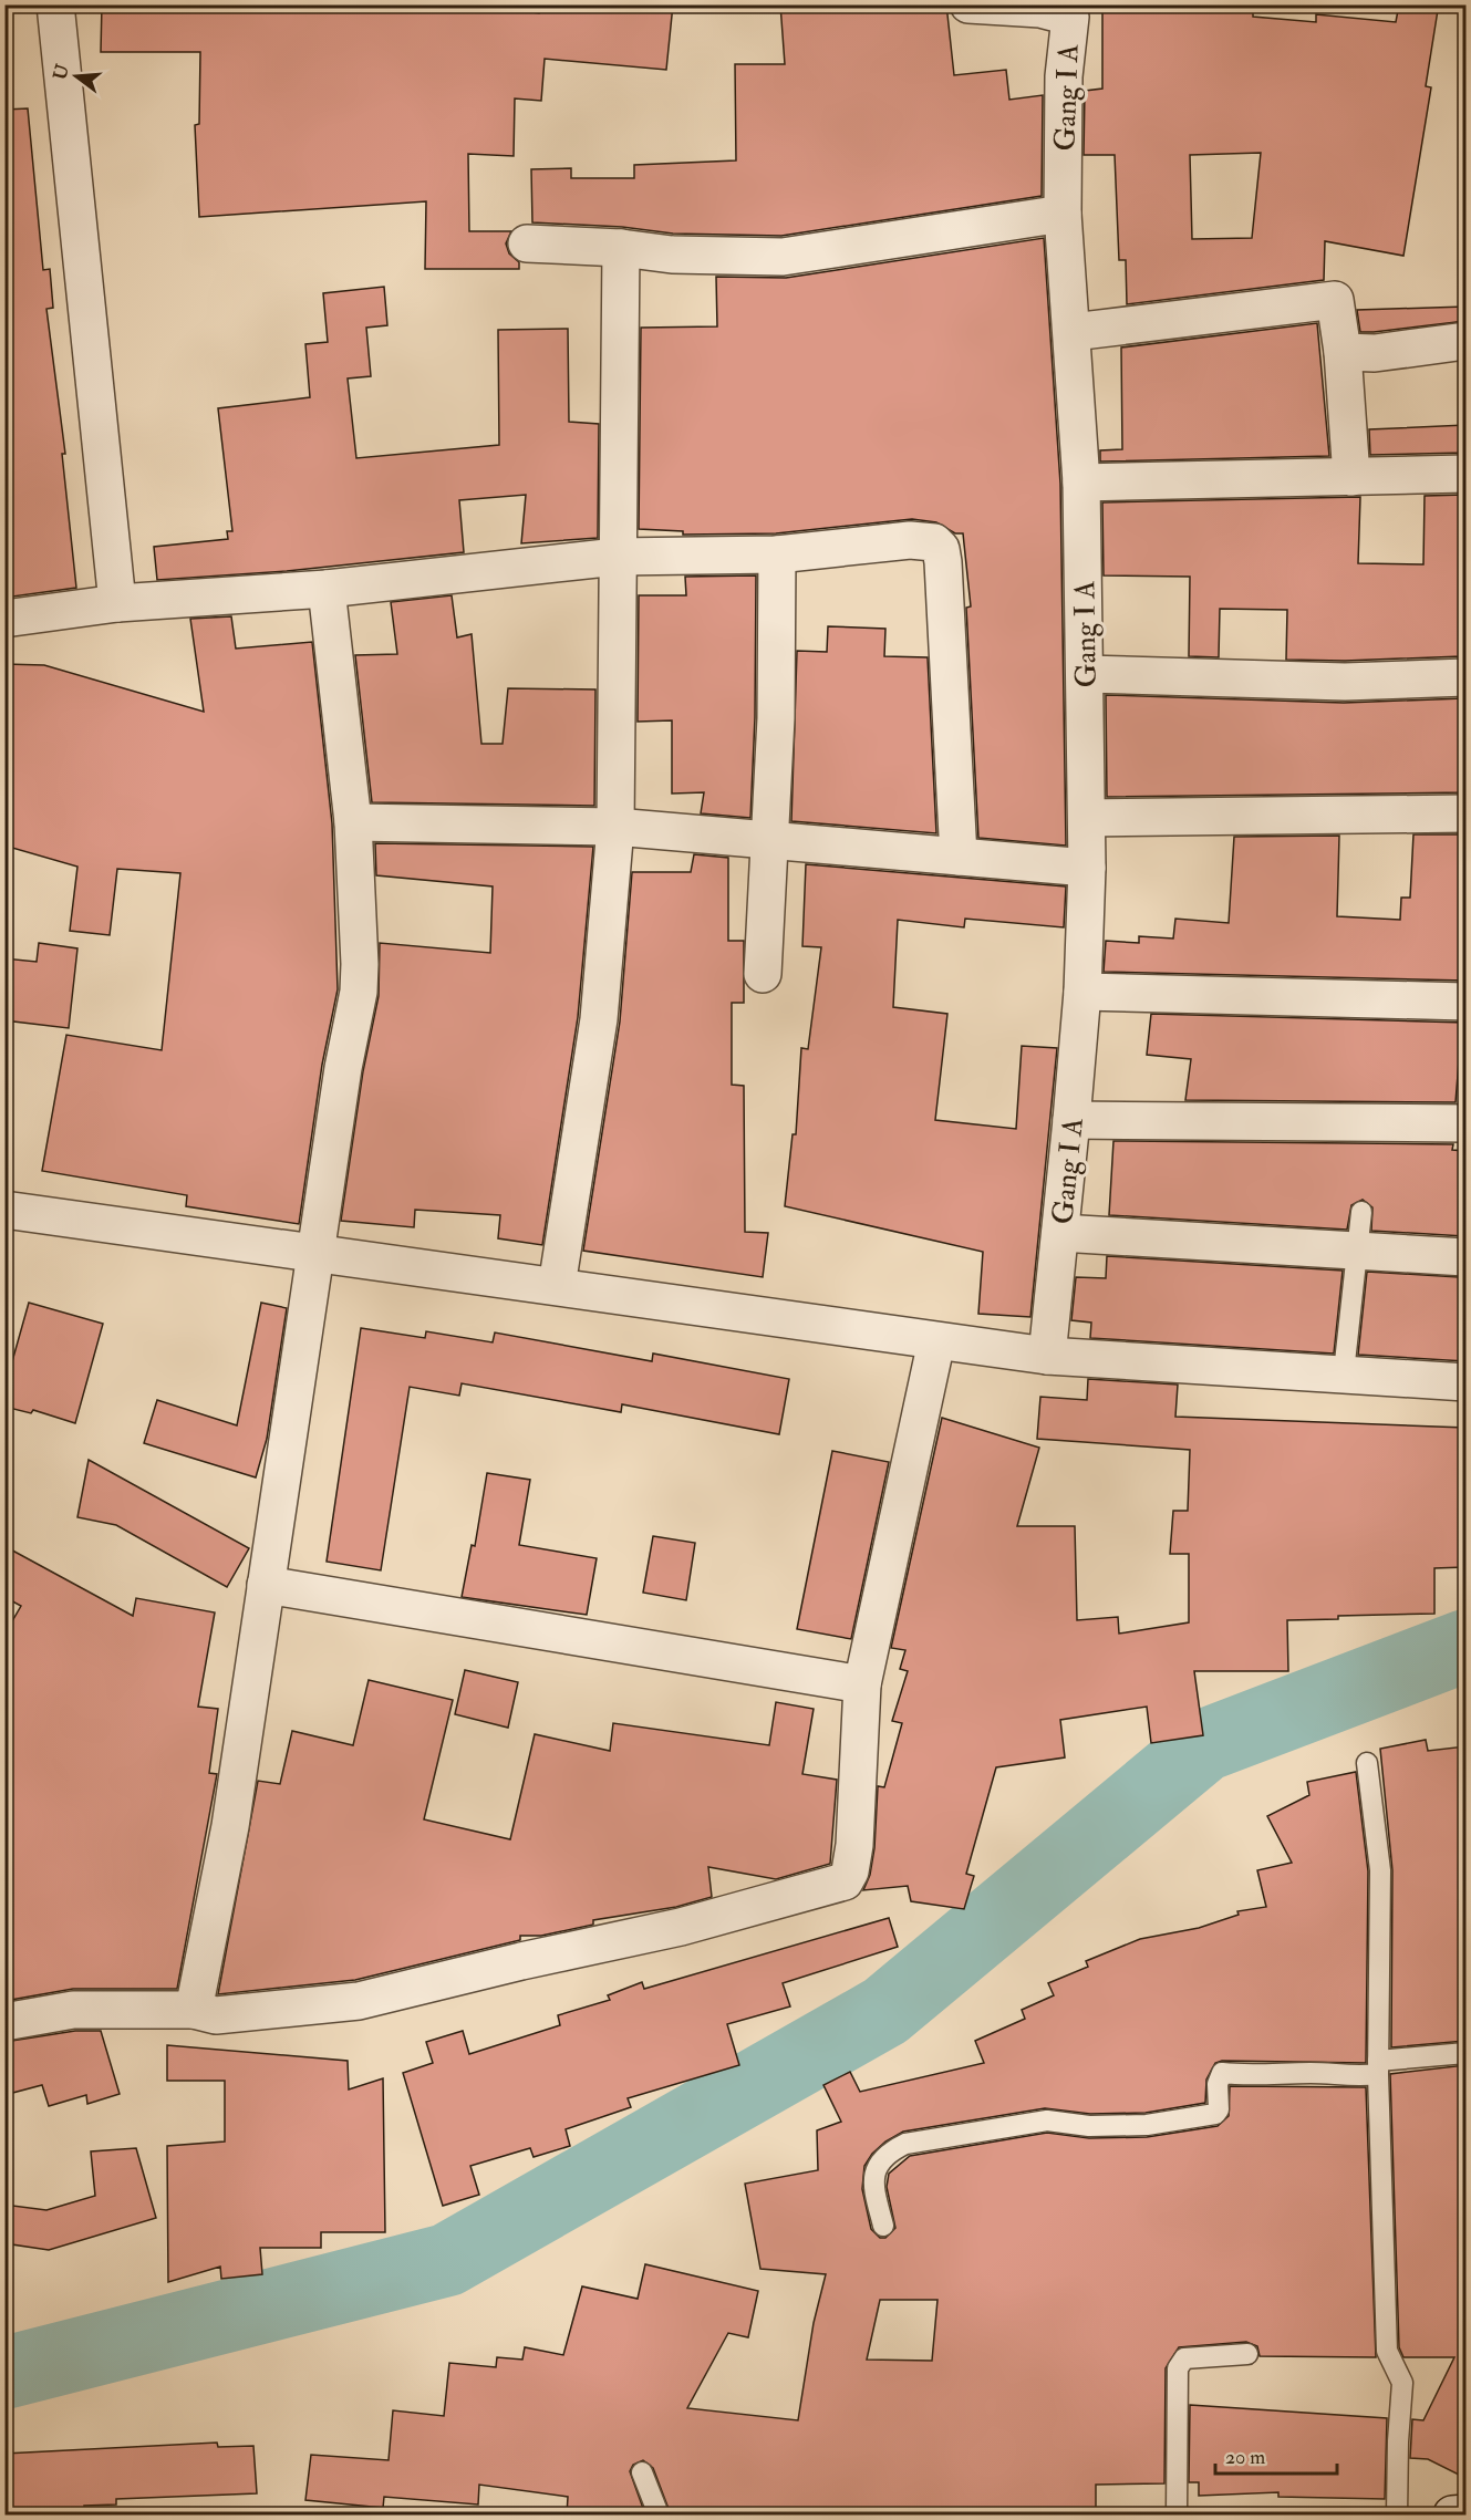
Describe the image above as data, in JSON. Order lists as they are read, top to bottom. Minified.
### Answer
{"streets":{"street":["Gang I A"]},"scale_bar":"20 m","north":"left"}
